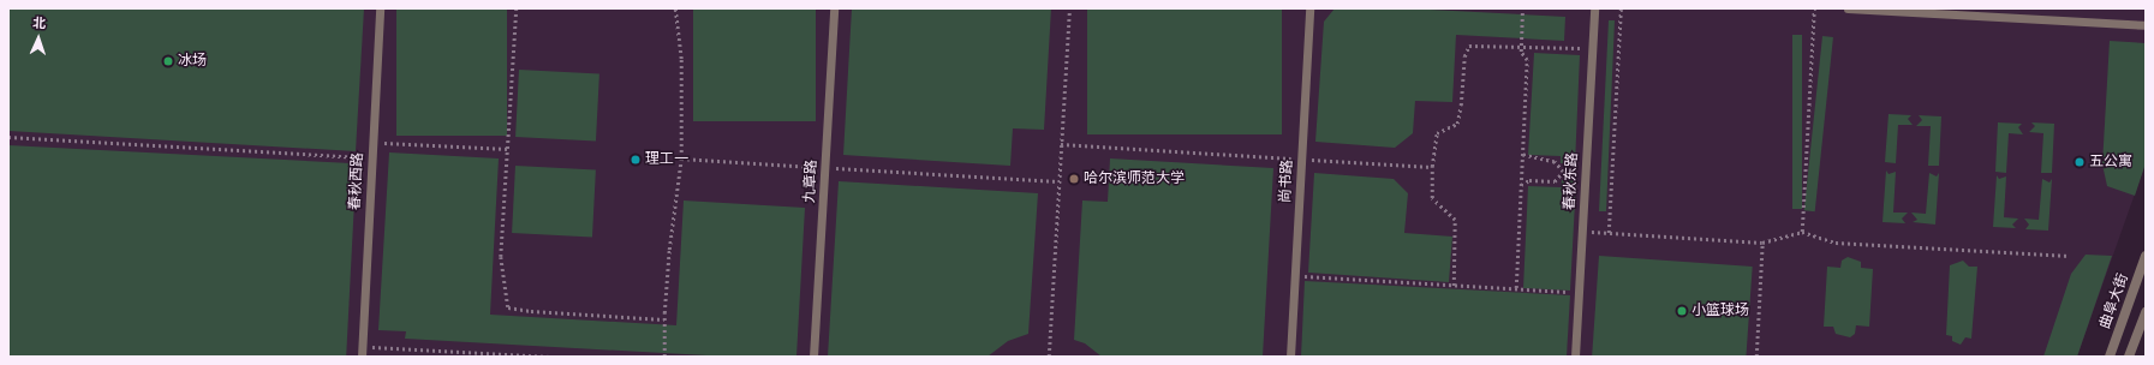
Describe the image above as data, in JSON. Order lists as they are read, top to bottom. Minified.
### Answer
{"streets":{"street":["曲阜大街"],"lane":["春秋西路","九章路","尚书路","春秋东路"]},"places":["冰场","理工一","五公寓","哈尔滨师范大学","小篮球场"],"north":"top"}
